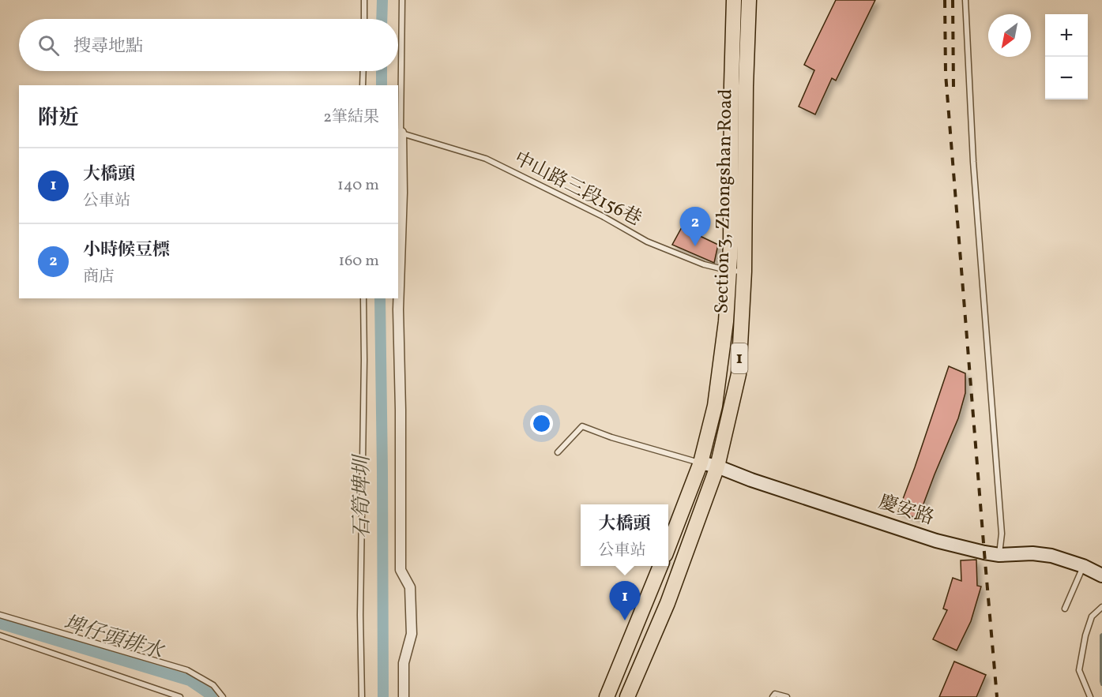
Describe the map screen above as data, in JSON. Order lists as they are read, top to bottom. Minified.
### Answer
{"streets":{"main road":["Section 3, Zhongshan Road","1"],"street":["慶安路"],"lane":["中山路三段156巷"]},"crossings":[["中山路三段156巷","Section 3, Zhongshan Road"],["Section 3, Zhongshan Road","慶安路"]],"water":["石筍埤圳","埤仔頭排水"],"north":"bottom left","page":{"map_buttons":["+","−"],"search":"搜尋地點","heading":["附近","2筆結果"],"list":[{"mark":"1","name":"大橋頭","note":"公車站","value":"140 m"},{"mark":"2","name":"小時候豆標","note":"商店","value":"160 m"}],"pins":["2","1"],"popup":["大橋頭","公車站"]}}
